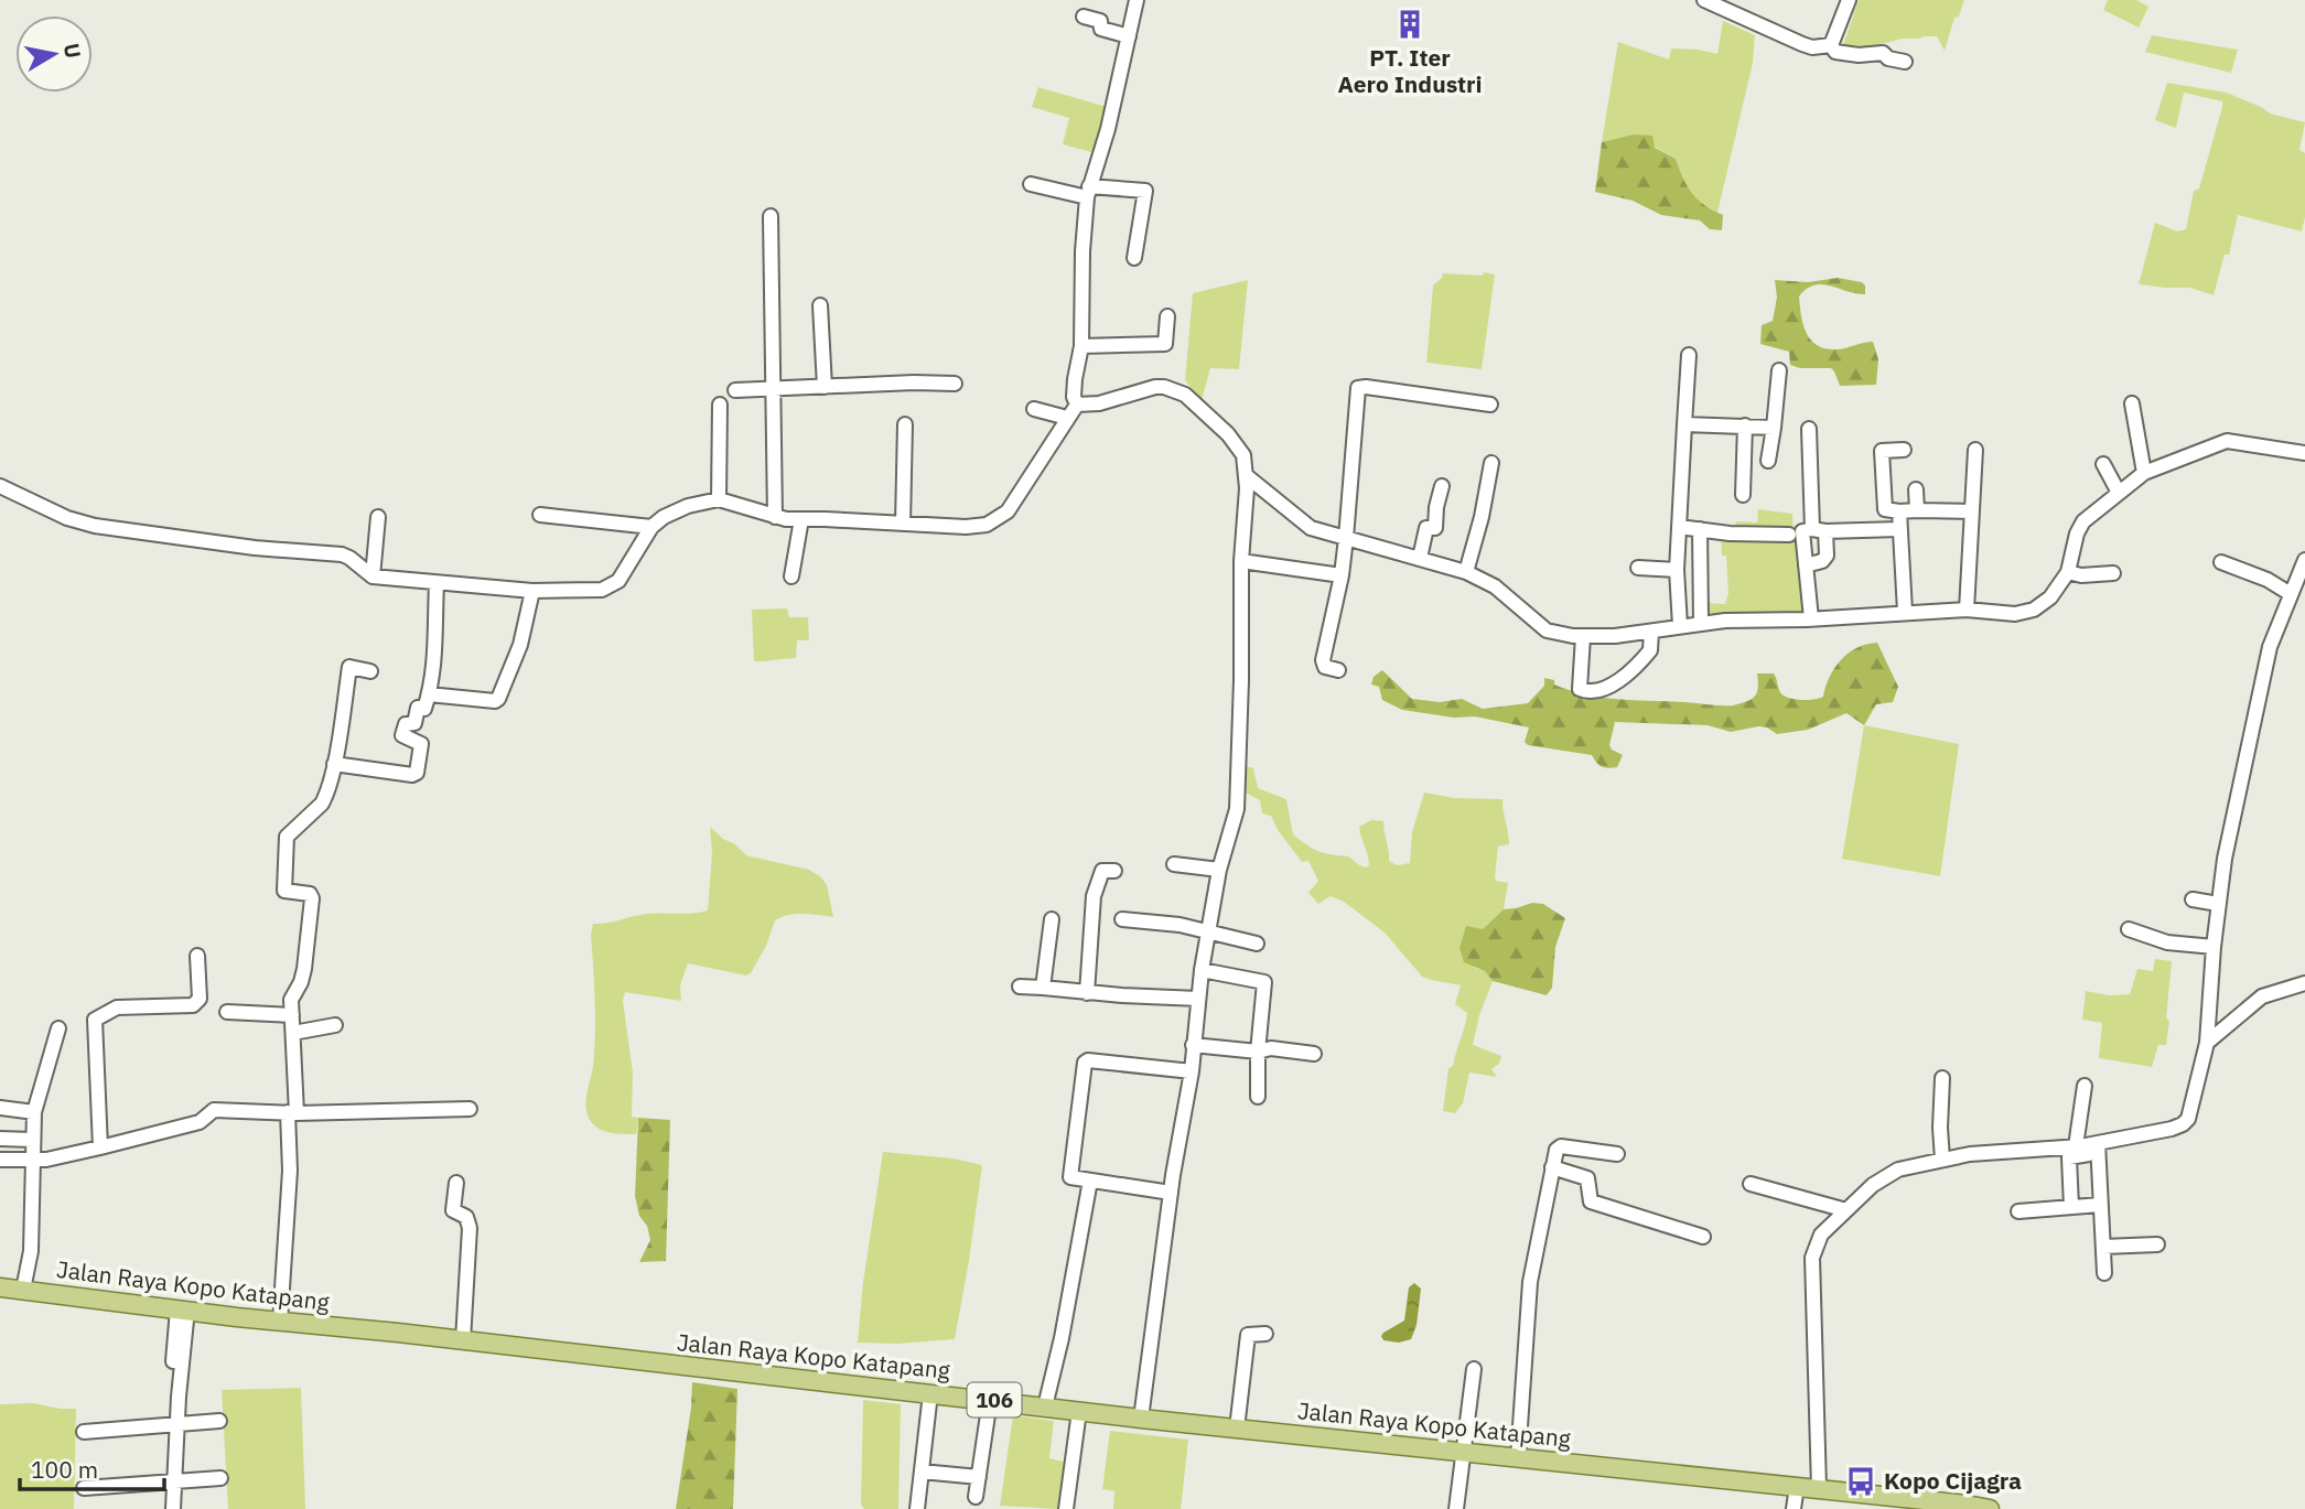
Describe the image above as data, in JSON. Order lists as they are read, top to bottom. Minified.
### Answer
{"streets":{"main road":["Jalan Raya Kopo Katapang","106"]},"places":{"building":["PT. Iter Aero Industri"],"bus stop":["Kopo Cijagra"]},"scale_bar":"100 m","north":"right"}
